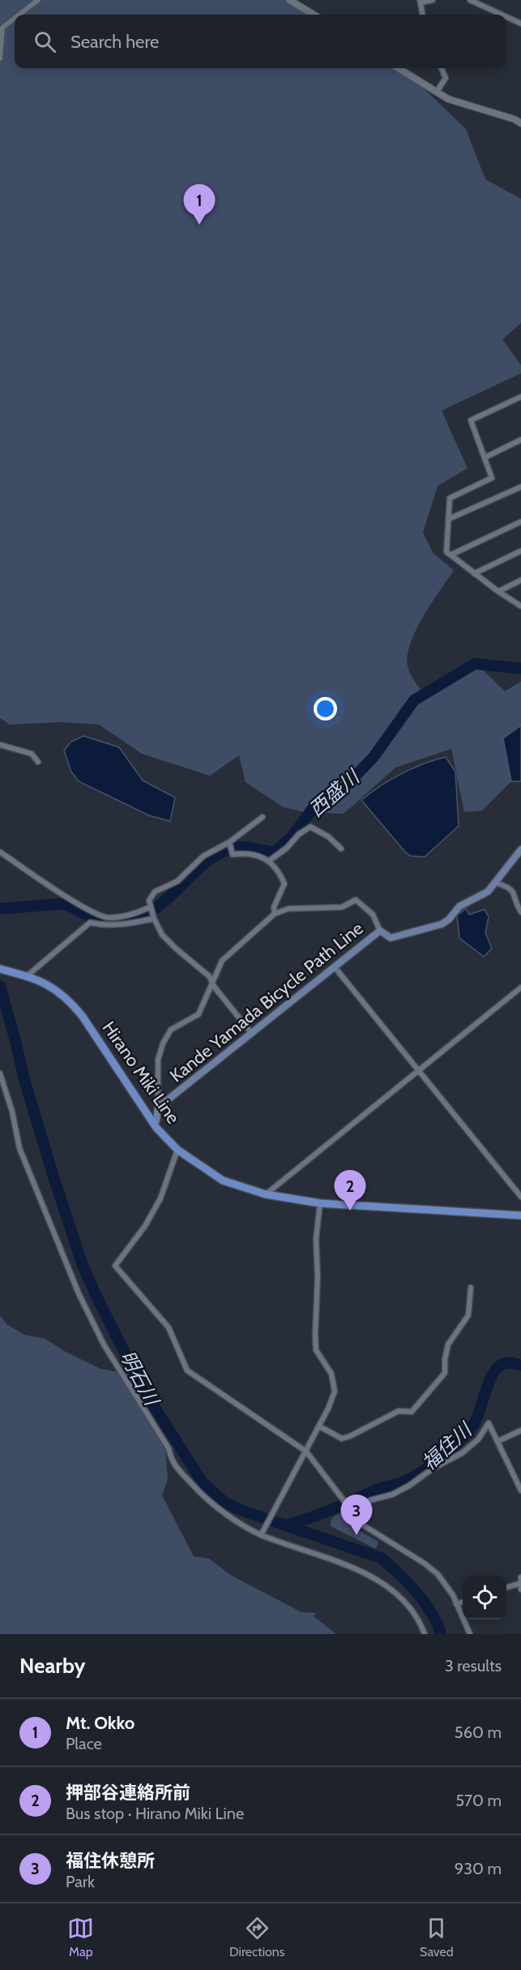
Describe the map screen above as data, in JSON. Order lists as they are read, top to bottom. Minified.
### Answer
{"streets":{"main road":["Kande Yamada Bicycle Path Line","Hirano Miki Line"]},"water":["西盛川","明石川","福住川"],"page":{"search":"Search here","pins":["1","2","3"],"heading":["Nearby","3 results"],"list":[{"mark":"1","name":"Mt. Okko","note":"Place","value":"560 m"},{"mark":"2","name":"押部谷連絡所前","note":"Bus stop · Hirano Miki Line","value":"570 m"},{"mark":"3","name":"福住休憩所","note":"Park","value":"930 m"}],"nav":["Map","Directions","Saved"]}}
